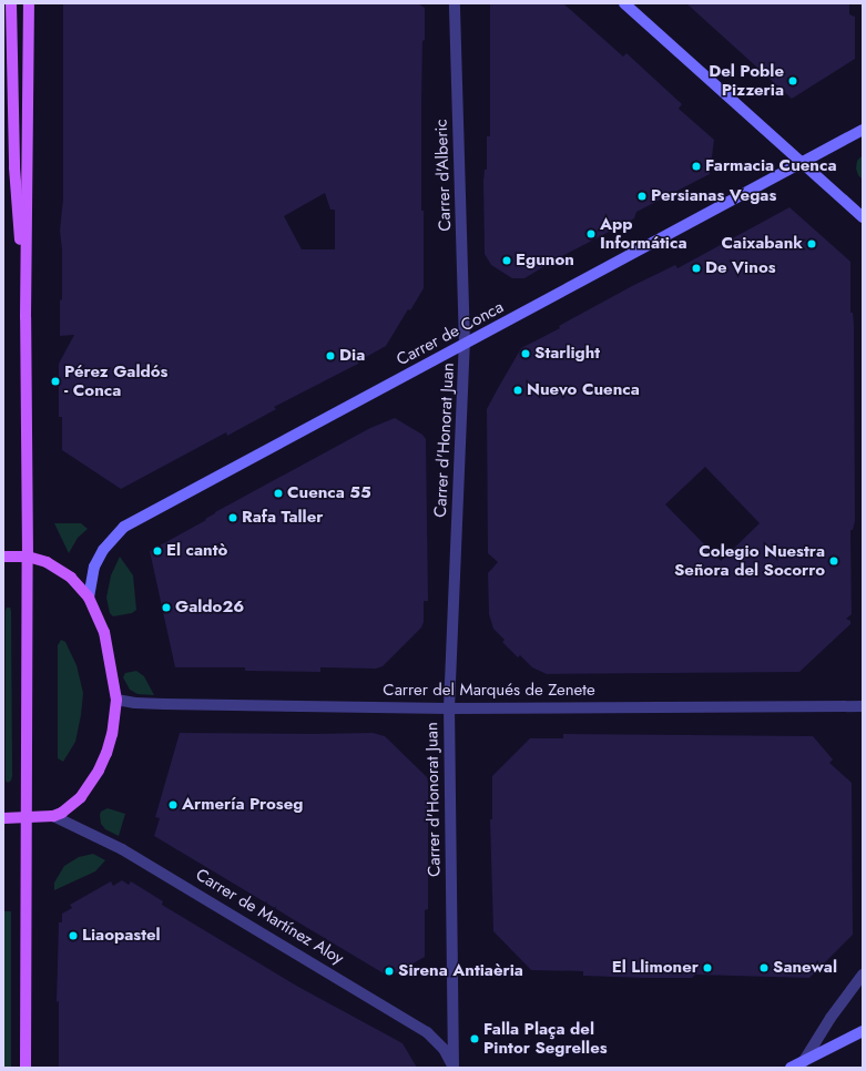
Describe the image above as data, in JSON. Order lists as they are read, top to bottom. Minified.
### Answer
{"streets":{"street":["Carrer d'Alberic","Carrer de Conca","Carrer d'Honorat Juan","Carrer del Marqués de Zenete","Carrer de Martínez Aloy"]},"crossings":[["Carrer d'Alberic","Carrer de Conca"],["Carrer d'Alberic","Carrer d'Honorat Juan"],["Carrer de Conca","Carrer d'Honorat Juan"],["Carrer d'Honorat Juan","Carrer del Marqués de Zenete"],["Carrer d'Honorat Juan","Carrer de Martínez Aloy"]],"places":["Del Poble Pizzeria","Farmacia Cuenca","Persianas Vegas","App Informática","Caixabank","Egunon","De Vinos","Starlight","Dia","Pérez Galdós - Conca","Nuevo Cuenca","Cuenca 55","Rafa Taller","El cantò","Colegio Nuestra Señora del Socorro","Galdo26","Armería Proseg","Liaopastel","El Llimoner","Sanewal","Sirena Antiaèria","Falla Plaça del Pintor Segrelles"]}
